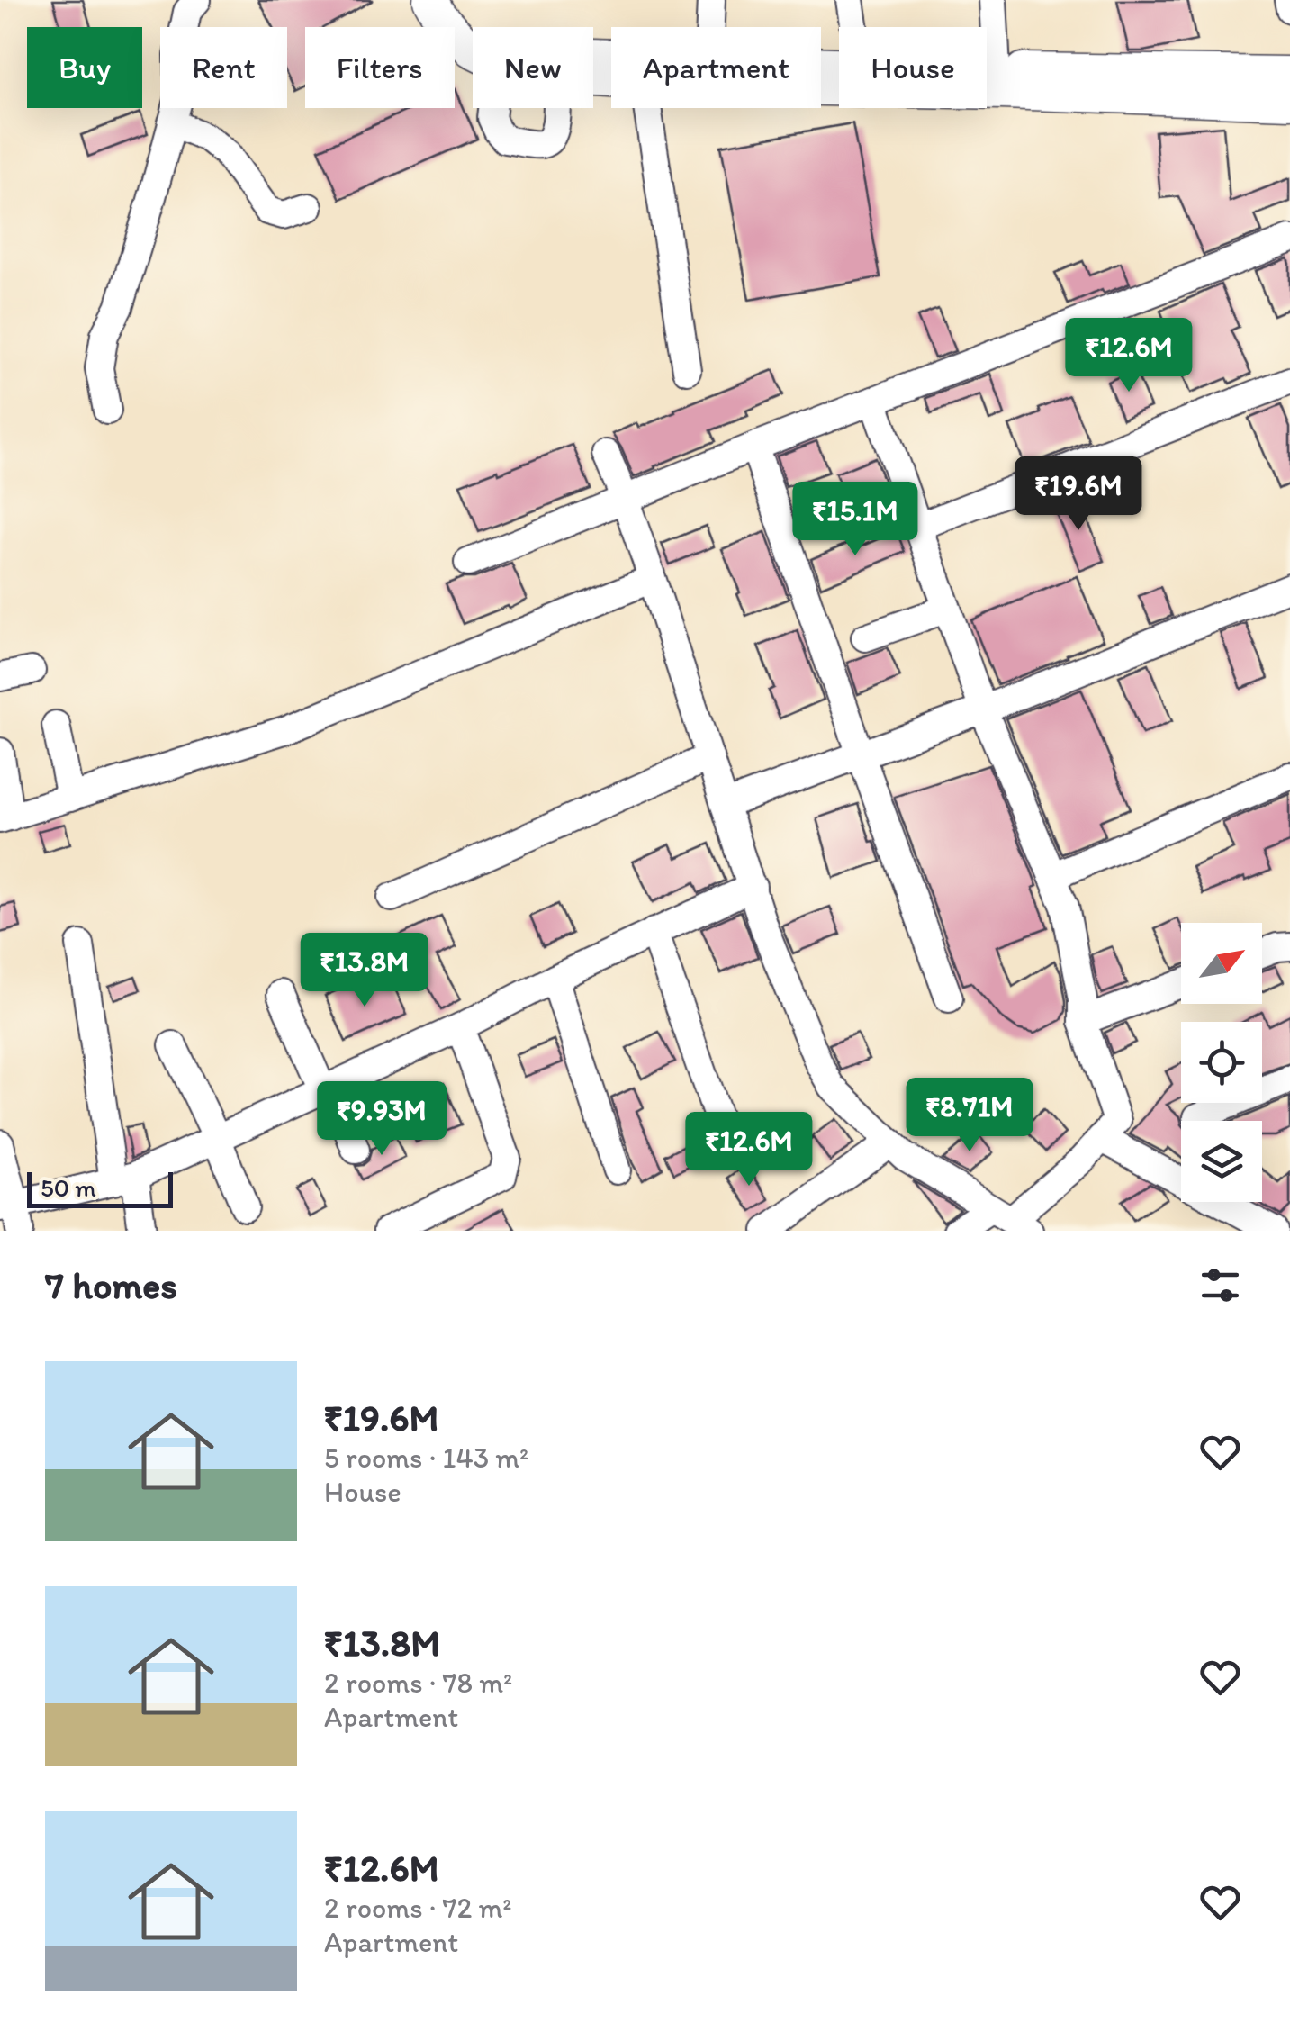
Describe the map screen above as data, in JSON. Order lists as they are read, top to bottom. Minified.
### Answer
{"scale_bar":"50 m","north":"top right","page":{"chip":["Buy","Rent","Filters","New","Apartment","House"],"price":["₹12.6M","₹19.6M","₹15.1M","₹13.8M","₹8.71M","₹9.93M","₹12.6M"],"scale":"50 m","heading":"7 homes","list":[{"name":"₹19.6M","note":"5 rooms · 143 m² · House"},{"name":"₹13.8M","note":"2 rooms · 78 m² · Apartment"},{"name":"₹12.6M","note":"2 rooms · 72 m² · Apartment"}]}}
